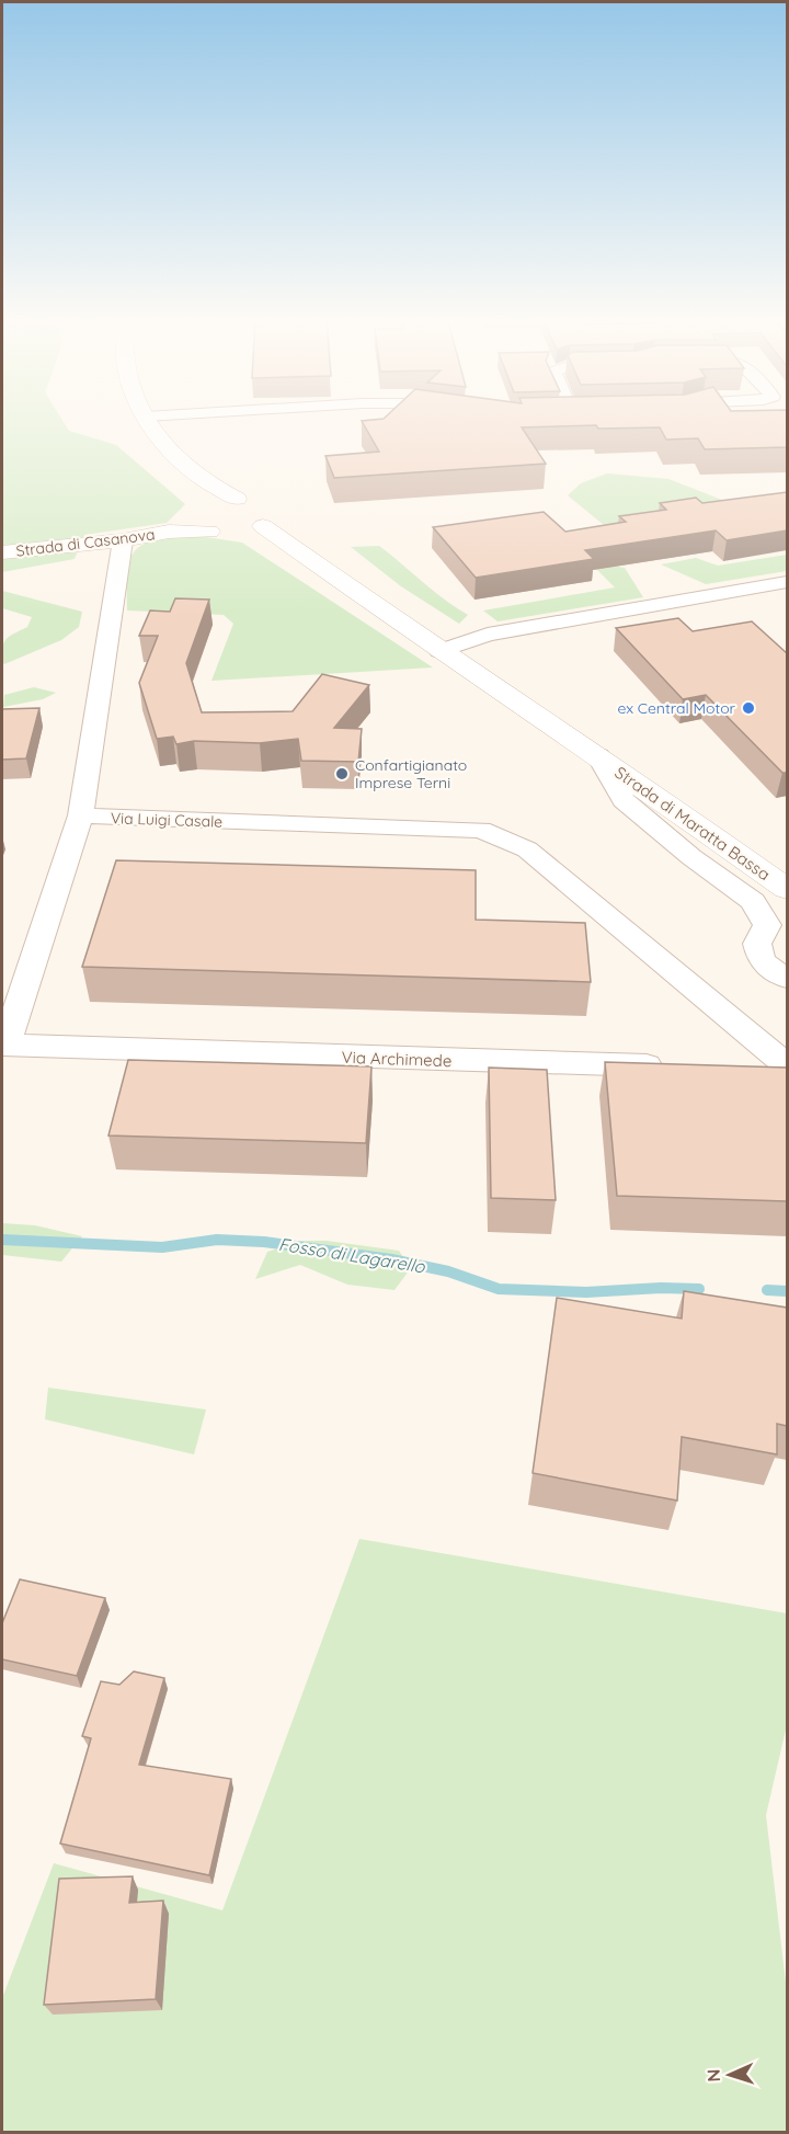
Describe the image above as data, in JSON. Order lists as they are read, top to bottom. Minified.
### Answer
{"streets":{"main road":["Strada di Casanova","Strada di Maratta Bassa"],"street":["Via Luigi Casale","Via Archimede"]},"crossings":[["Strada di Casanova","Strada di Maratta Bassa"],["Via Luigi Casale","Via Archimede"]],"water":["Fosso di Lagarello"],"places":["ex Central Motor","Confartigianato Imprese Terni"],"north":"left"}
